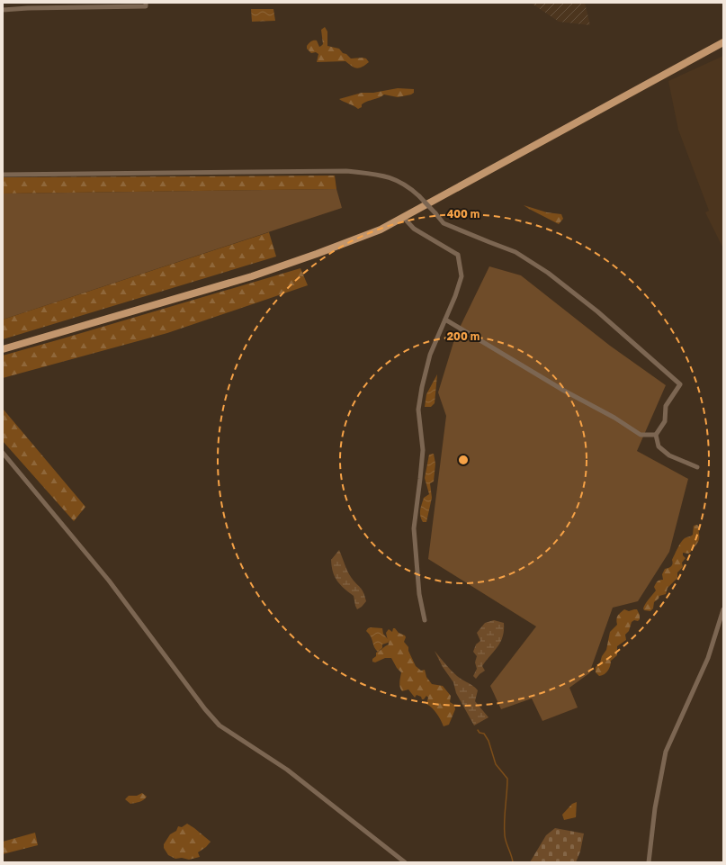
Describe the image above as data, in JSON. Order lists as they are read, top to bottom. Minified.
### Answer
{"rings":["400 m","200 m"]}
